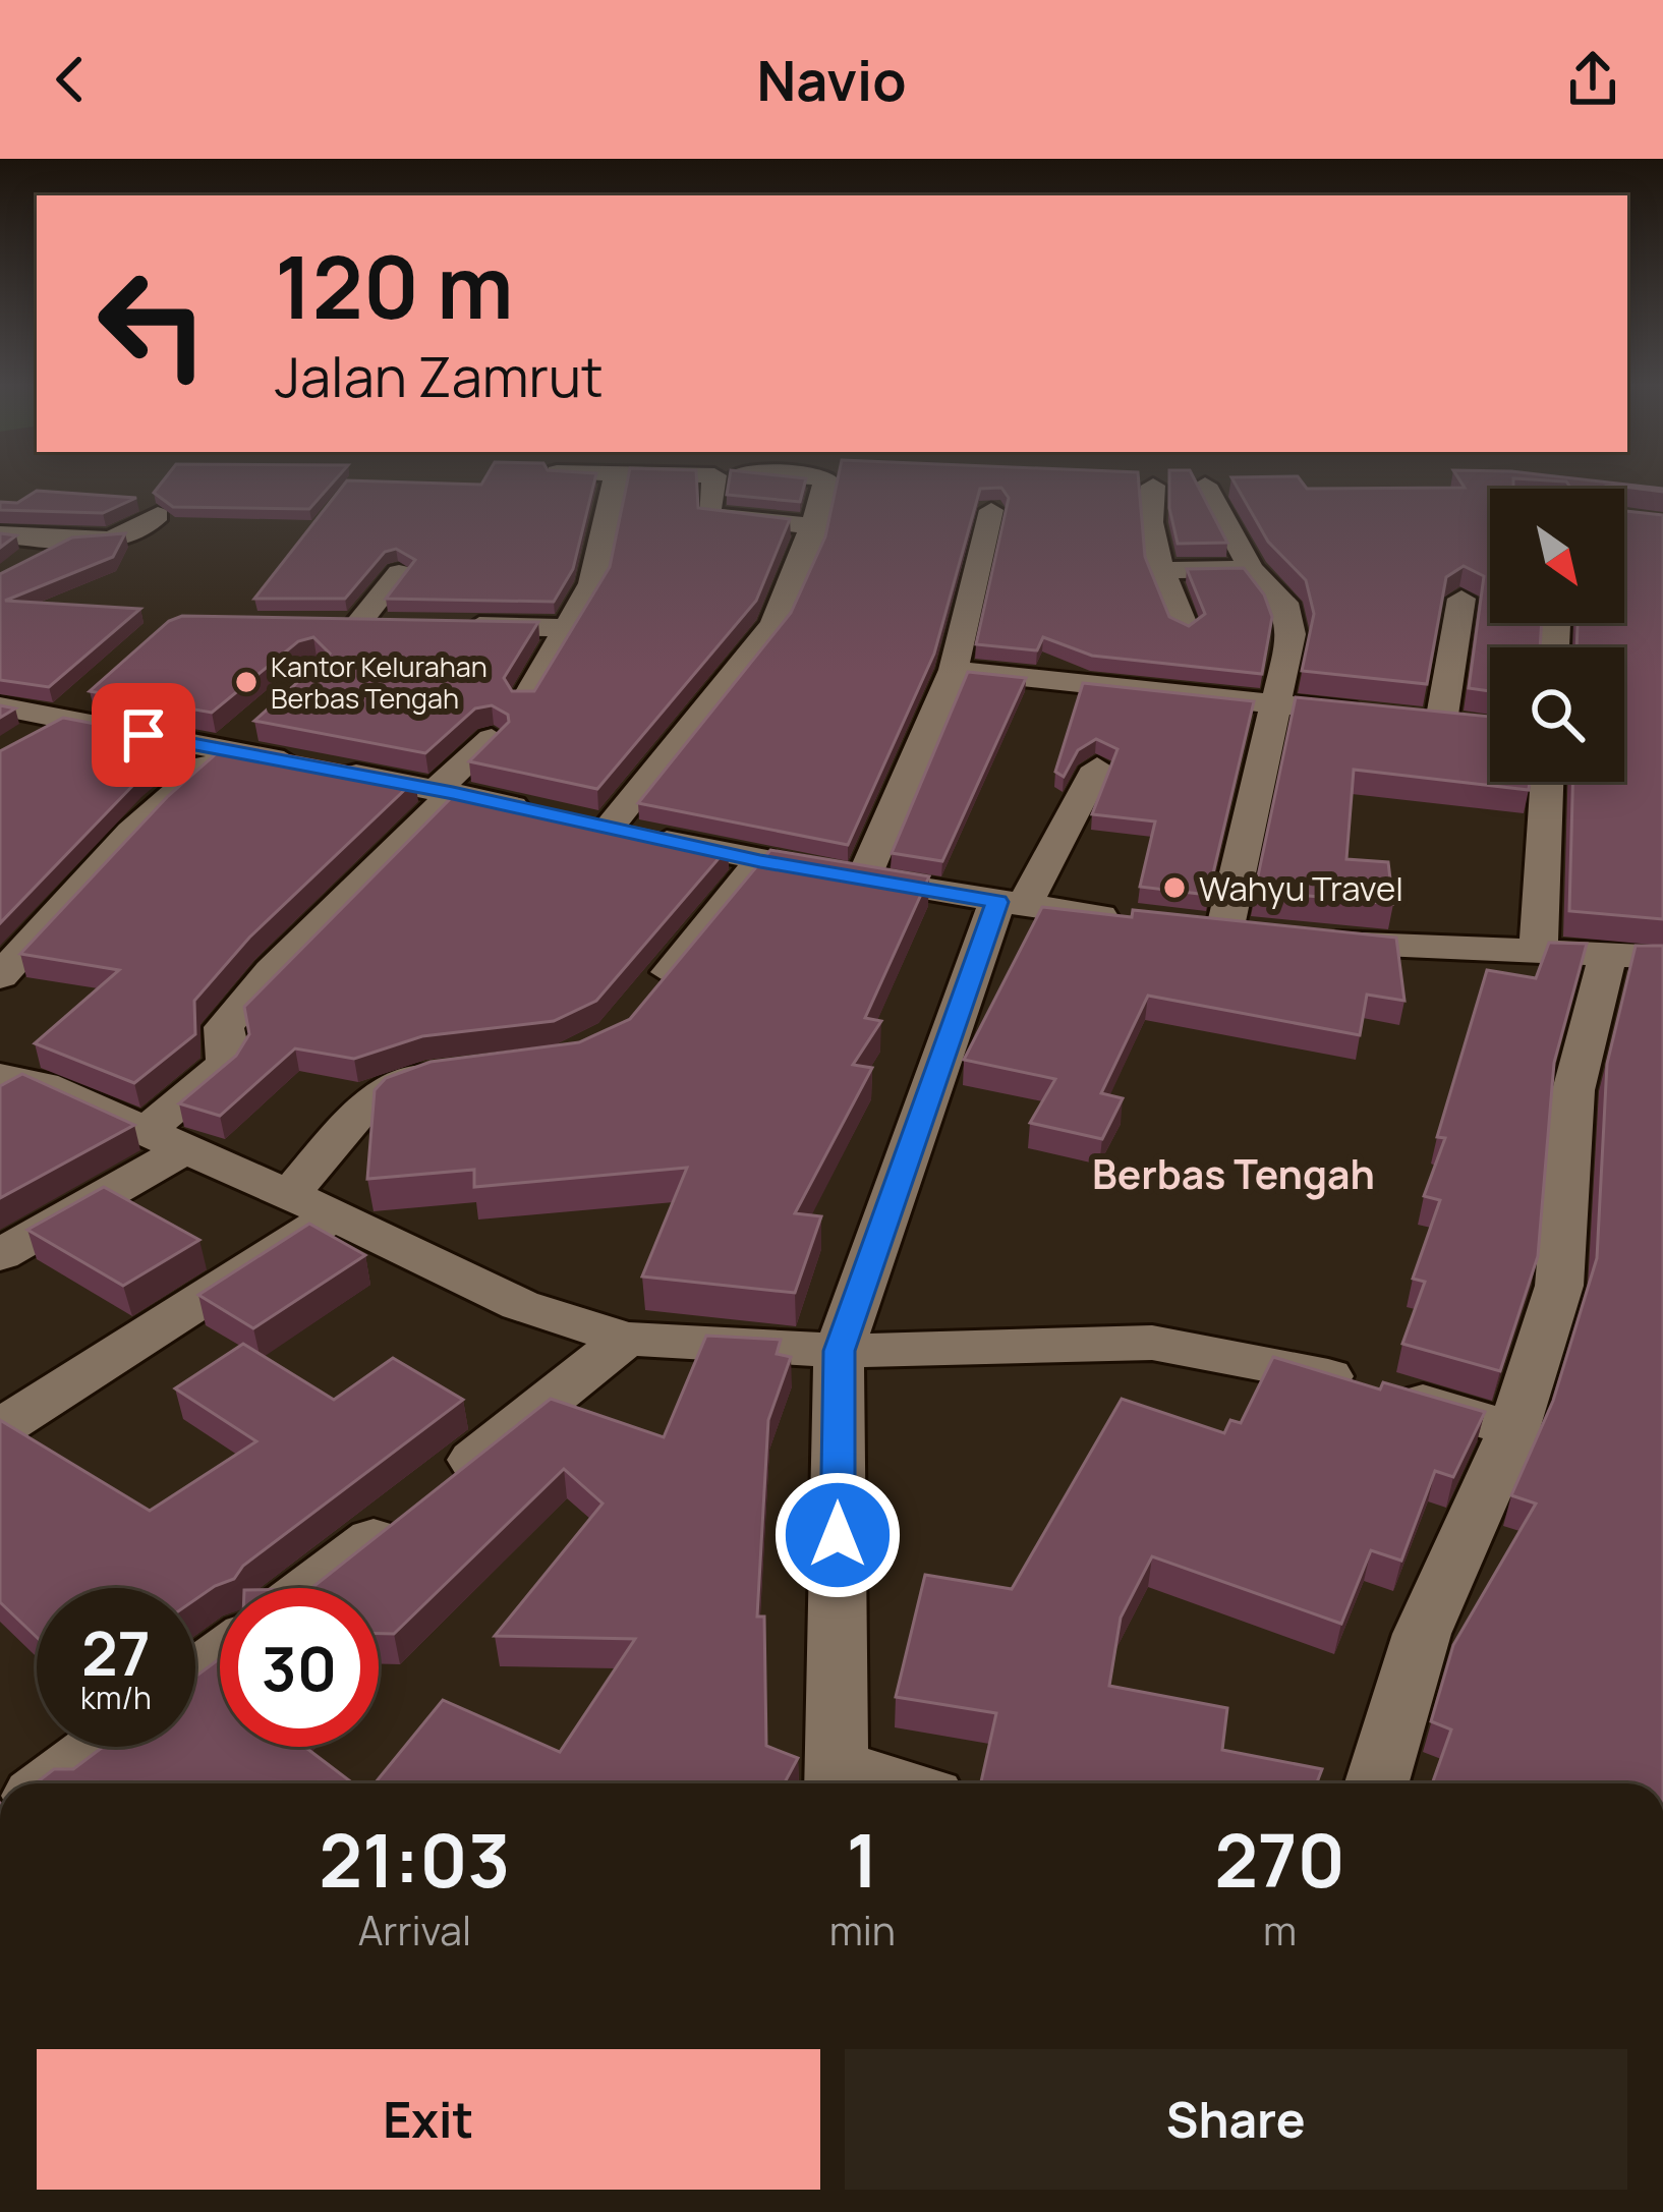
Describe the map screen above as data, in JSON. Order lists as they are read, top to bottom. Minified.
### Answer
{"districts":["Berbas Tengah"],"places":["Kantor Kelurahan Berbas Tengah","Wahyu Travel"],"north":"bottom right","page":{"header":"Navio","turn":["120 m","Jalan Zamrut"],"speed":"27 km/h","limit":"30","eta":["21:03","Arrival","1","min","270","m"],"buttons":["Exit","Share"]}}
